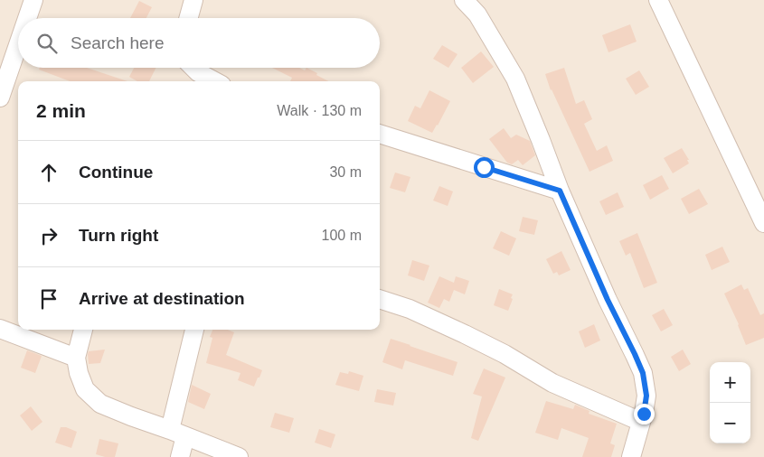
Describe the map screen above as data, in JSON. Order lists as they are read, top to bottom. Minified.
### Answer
{"page":{"search":"Search here","heading":["2 min","Walk · 130 m"],"list":[["Continue","30 m"],["Turn right","100 m"],"Arrive at destination"],"map_buttons":["+","−"]}}
